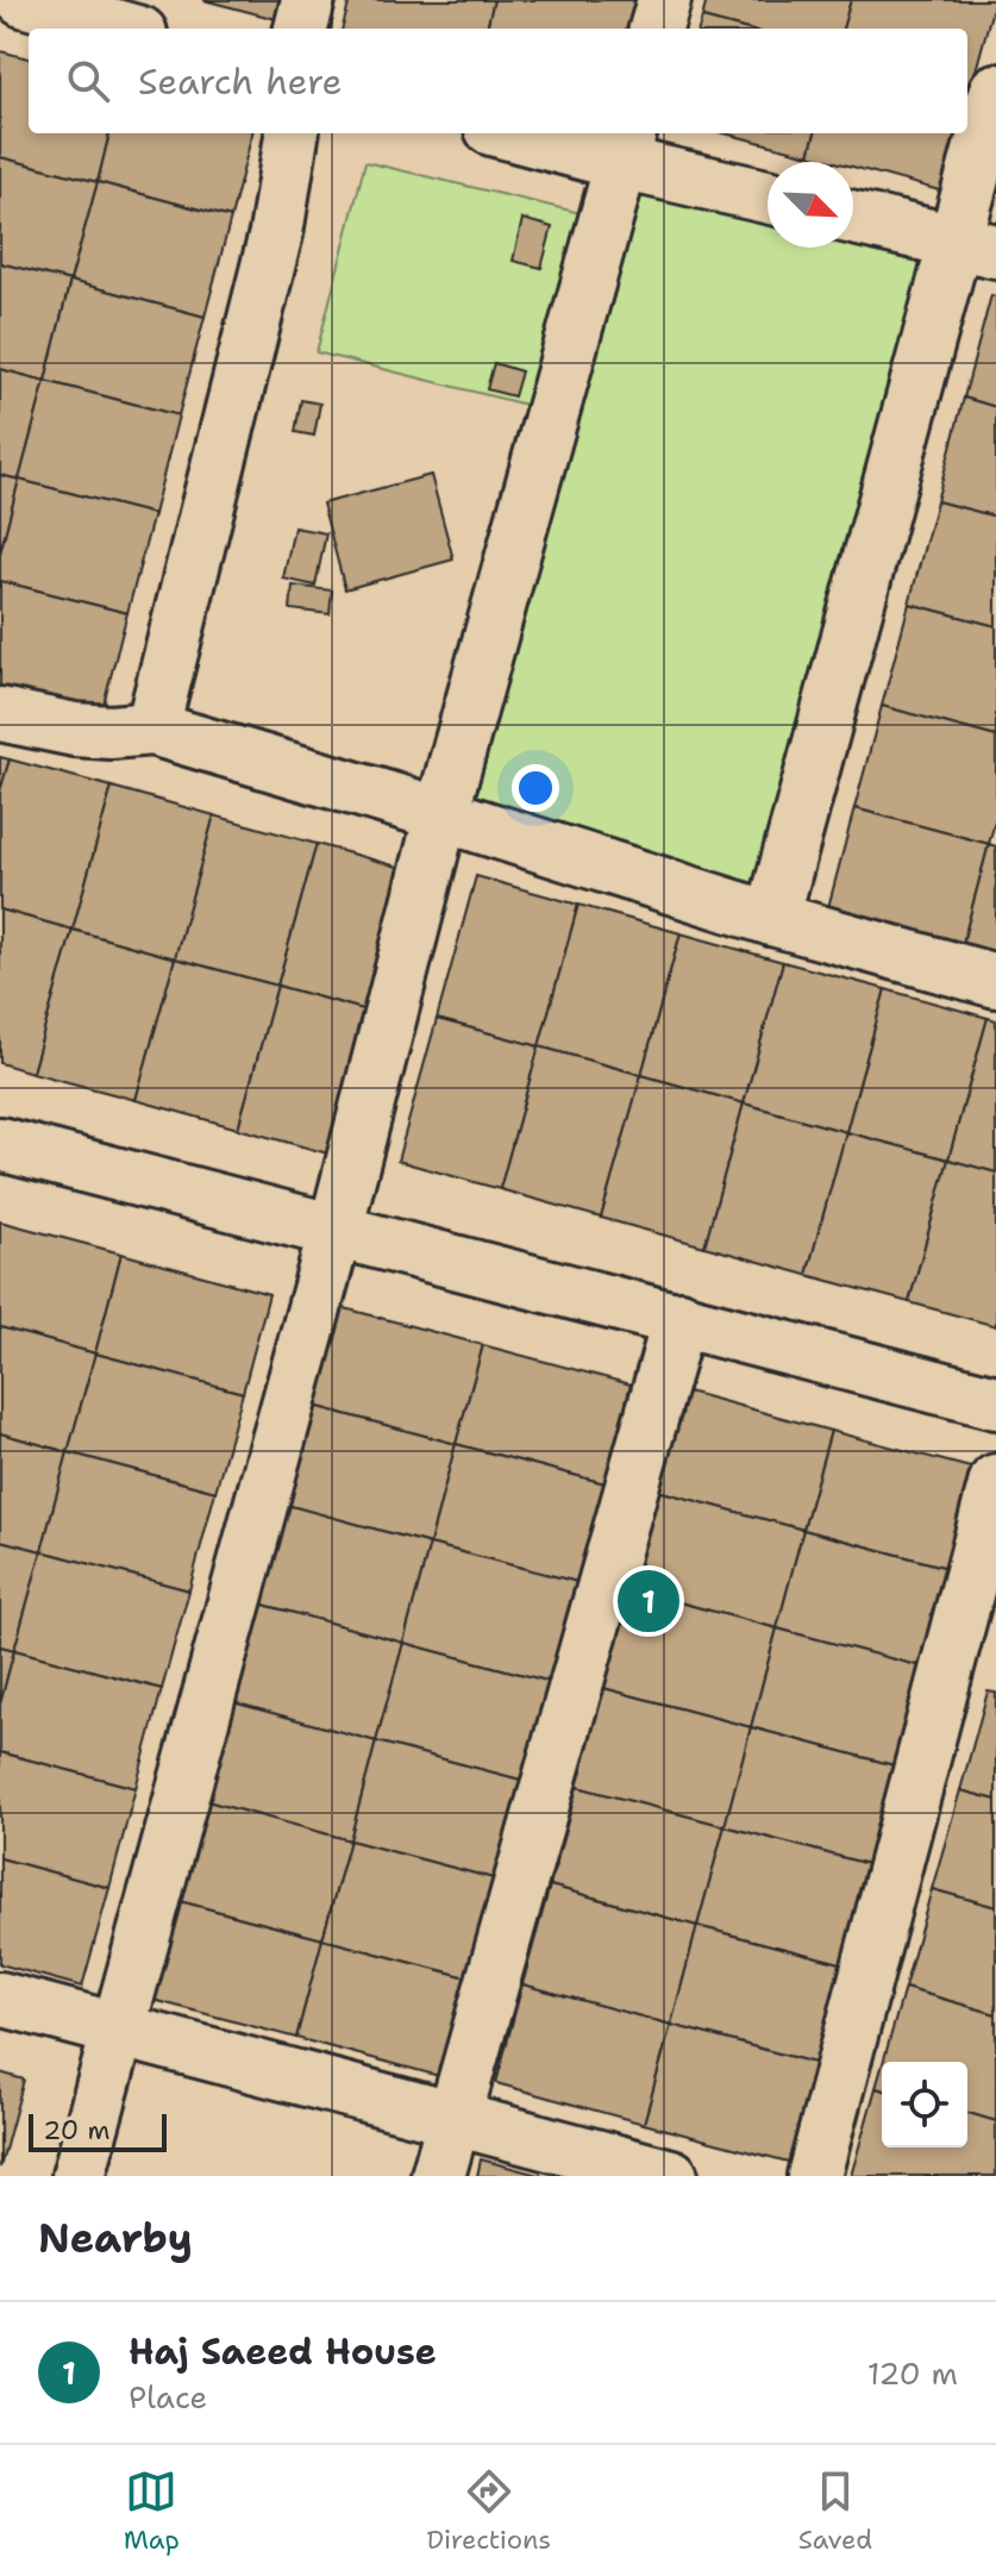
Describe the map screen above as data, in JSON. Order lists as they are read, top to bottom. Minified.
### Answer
{"scale_bar":"20 m","north":"bottom right","page":{"search":"Search here","pins":"1","scale":"20 m","heading":"Nearby","list":[{"mark":"1","name":"Haj Saeed House","note":"Place","value":"120 m"}],"nav":["Map","Directions","Saved"]}}
